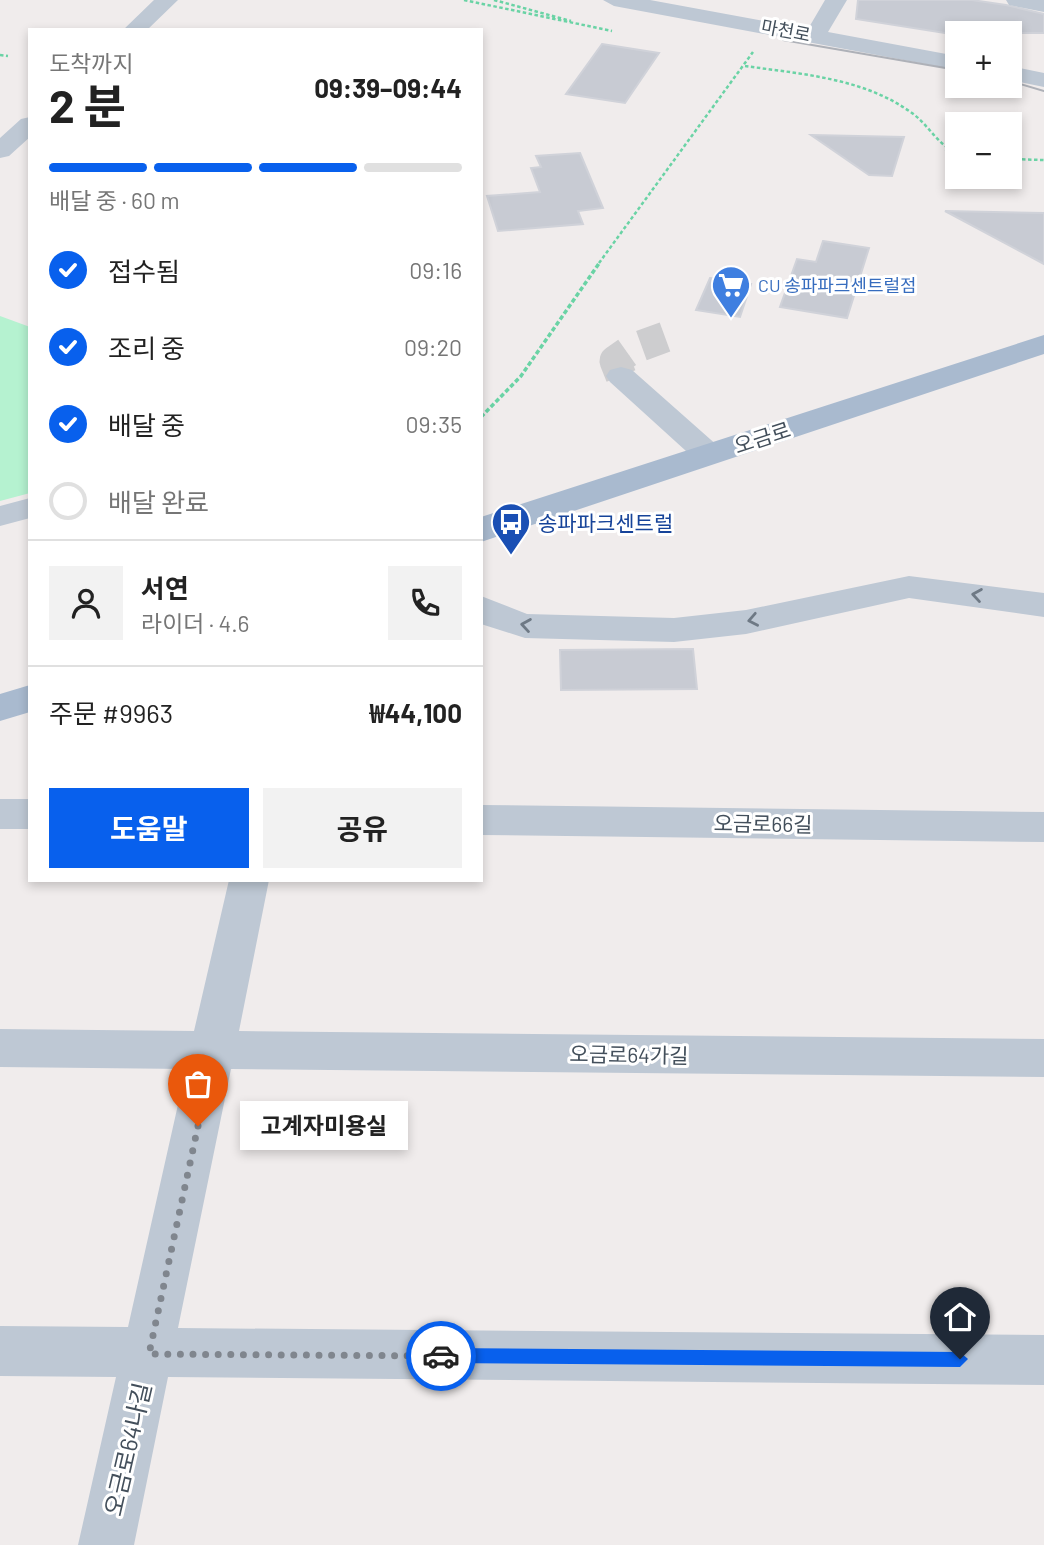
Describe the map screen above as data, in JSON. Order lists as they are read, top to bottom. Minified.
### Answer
{"streets":{"main road":["오금로"],"street":["마천로","오금로66길","오금로64가길","오금로64나길"]},"places":{"supermarket":["CU 송파파크센트럴점"],"bus stop":["송파파크센트럴"],"other":["고계자미용실"]},"page":{"map_buttons":["+","−"],"heading":["2 분","도착까지","09:39–09:44"],"panel":["서연","라이더 · 4.6","주문 #9963","₩44,100"],"bar":"배달 중 · 60 m","list":[["접수됨","09:16"],["조리 중","09:20"],["배달 중","09:35"],"배달 완료"],"buttons":["도움말","공유"],"bubble":"고계자미용실"}}
